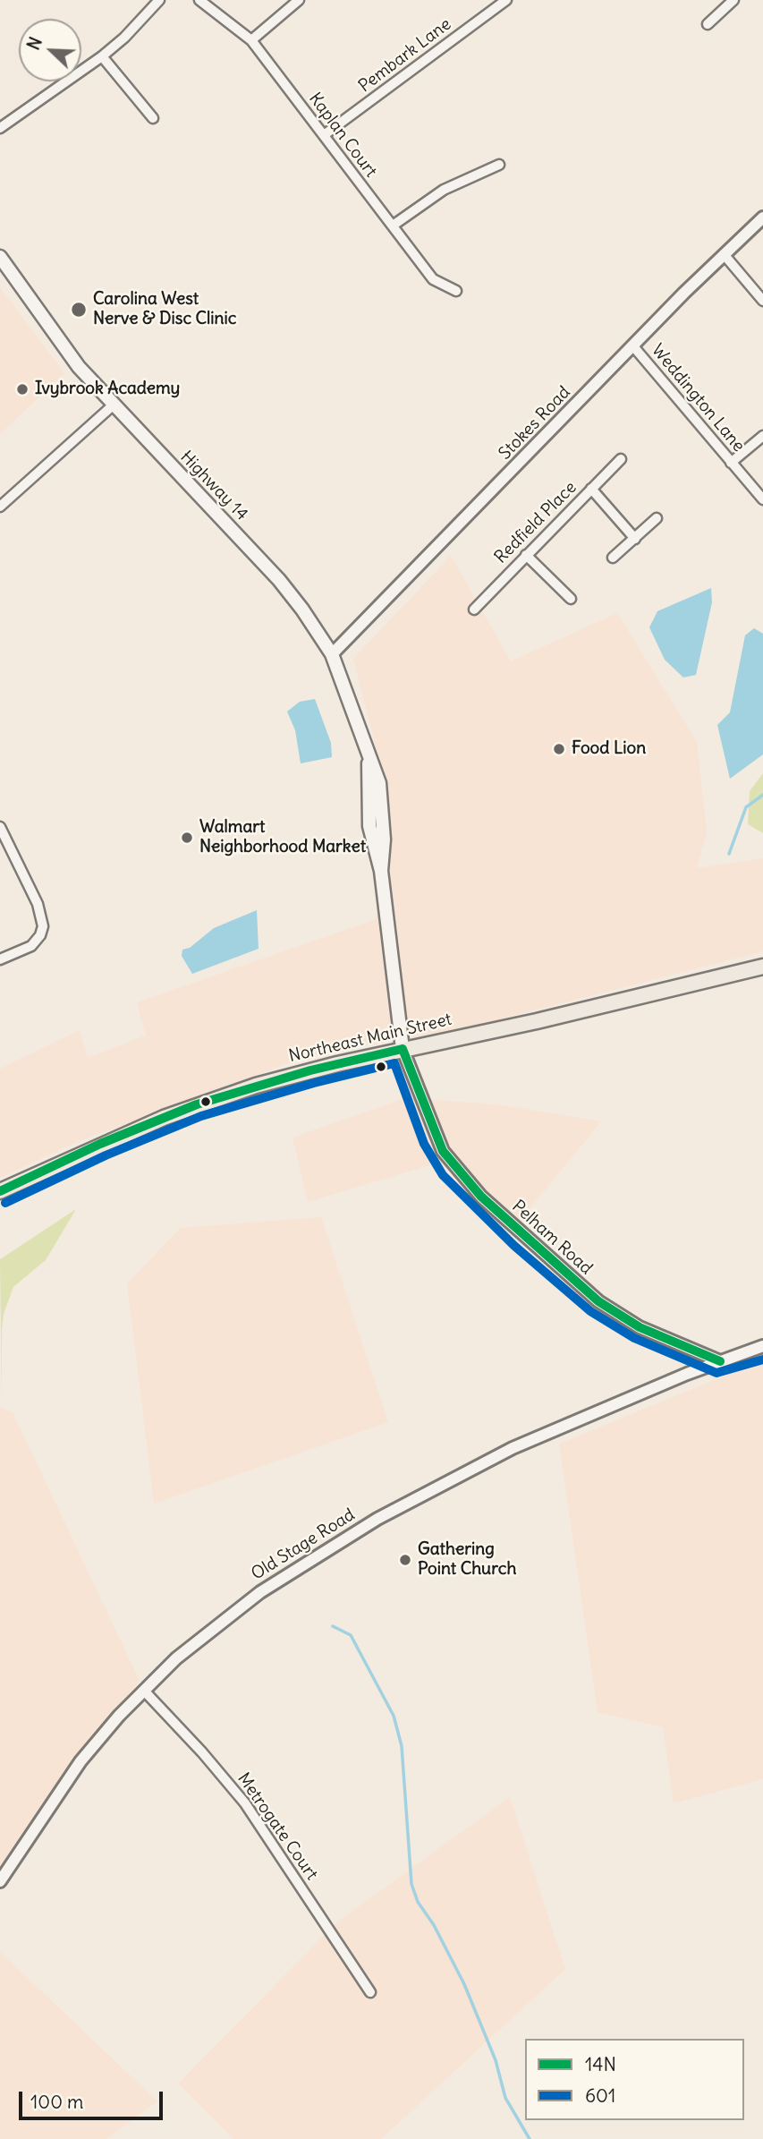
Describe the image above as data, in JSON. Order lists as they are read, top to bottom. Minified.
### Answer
{"streets":{"main road":["Highway 14","Northeast Main Street"],"street":["Pembark Lane","Kaplan Court","Weddington Lane","Stokes Road","Redfield Place","Pelham Road","Old Stage Road","Metrogate Court"]},"crossings":[["Pembark Lane","Kaplan Court"],["Weddington Lane","Stokes Road"],["Stokes Road","Highway 14"],["Highway 14","Northeast Main Street"],["Highway 14","Pelham Road"],["Northeast Main Street","Pelham Road"],["Pelham Road","Old Stage Road"],["Old Stage Road","Metrogate Court"]],"places":["Carolina West Nerve & Disc Clinic","Ivybrook Academy","Food Lion","Walmart Neighborhood Market","Gathering Point Church"],"lines":["transit line 14N","transit line 601"],"legend":["14N","601"],"scale_bar":"100 m","north":"top left"}
